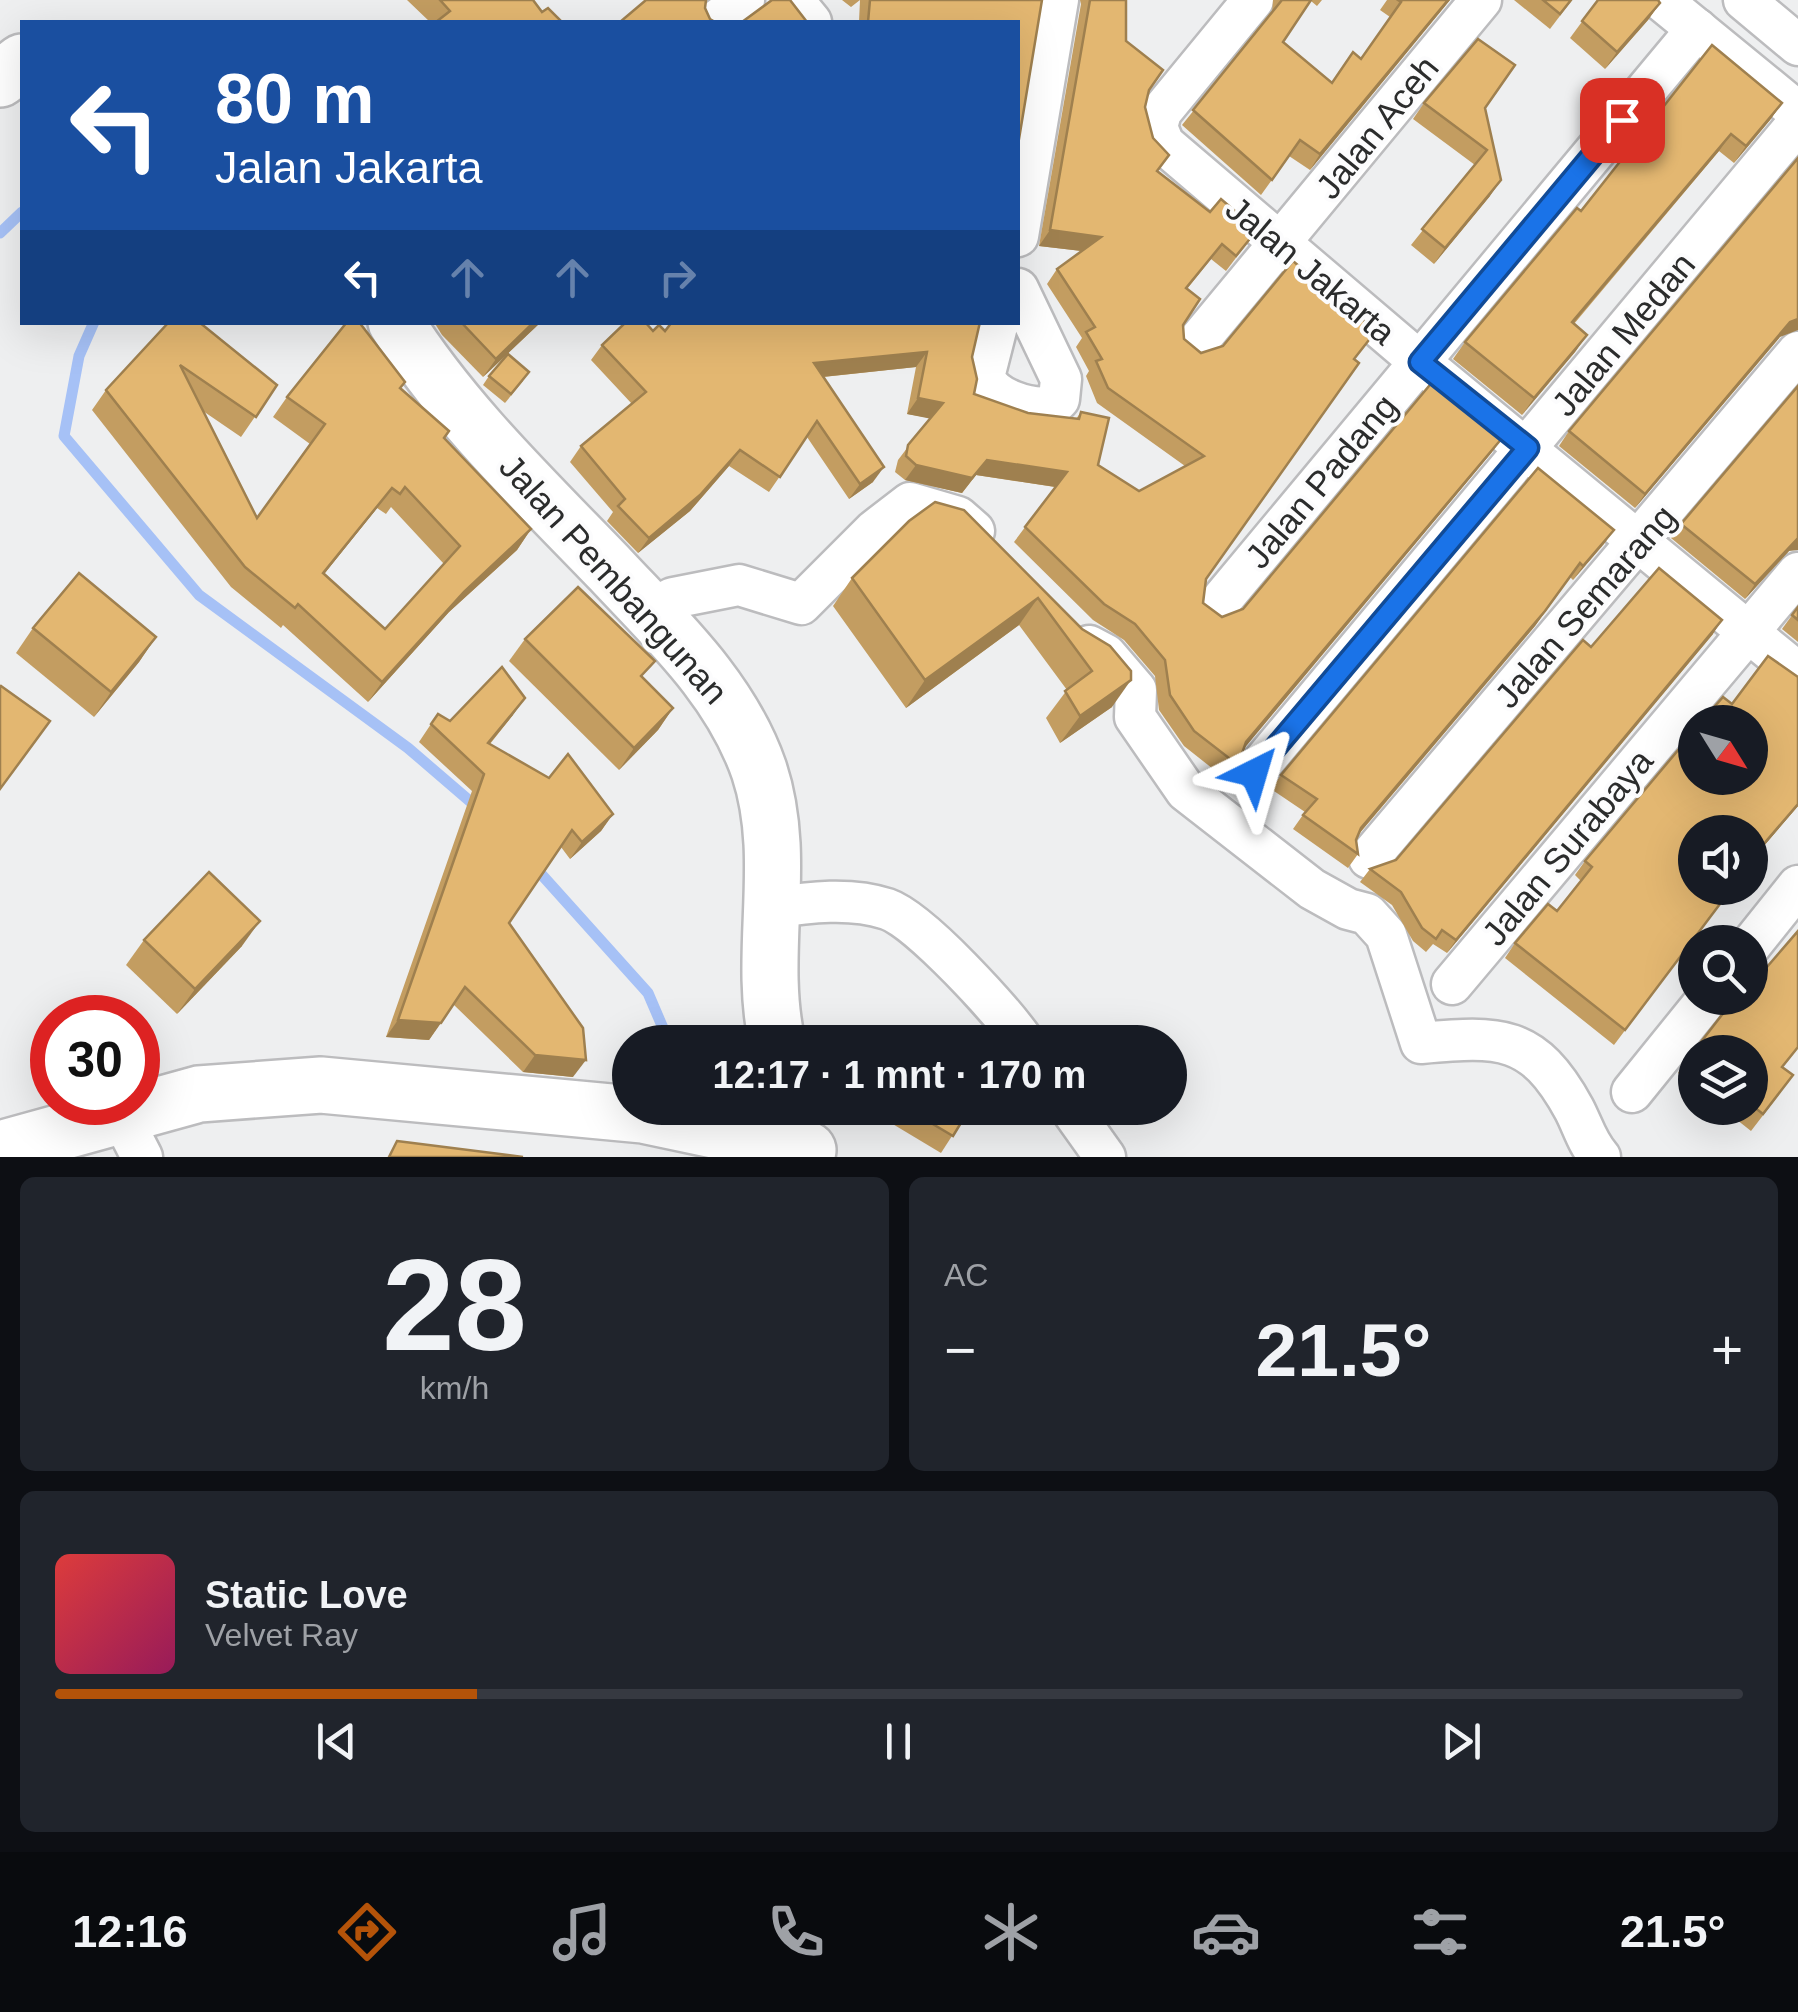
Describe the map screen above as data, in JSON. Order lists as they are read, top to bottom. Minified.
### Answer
{"streets":{"street":["Jalan Aceh","Jalan Jakarta","Jalan Medan","Jalan Padang","Jalan Pembangunan","Jalan Semarang","Jalan Surabaya"]},"crossings":[["Jalan Aceh","Jalan Jakarta"],["Jalan Jakarta","Jalan Medan"],["Jalan Jakarta","Jalan Padang"],["Jalan Jakarta","Jalan Semarang"],["Jalan Jakarta","Jalan Surabaya"]],"north":"bottom right","page":{"turn":["80 m","Jalan Jakarta"],"limit":"30","trip":"12:17 · 1 mnt · 170 m","tile":[["28","km/h"],"AC"],"heat":["−","21.5°","+"],"song":["Static Love","Velvet Ray"],"tabs":["12:16","21.5°"]}}
